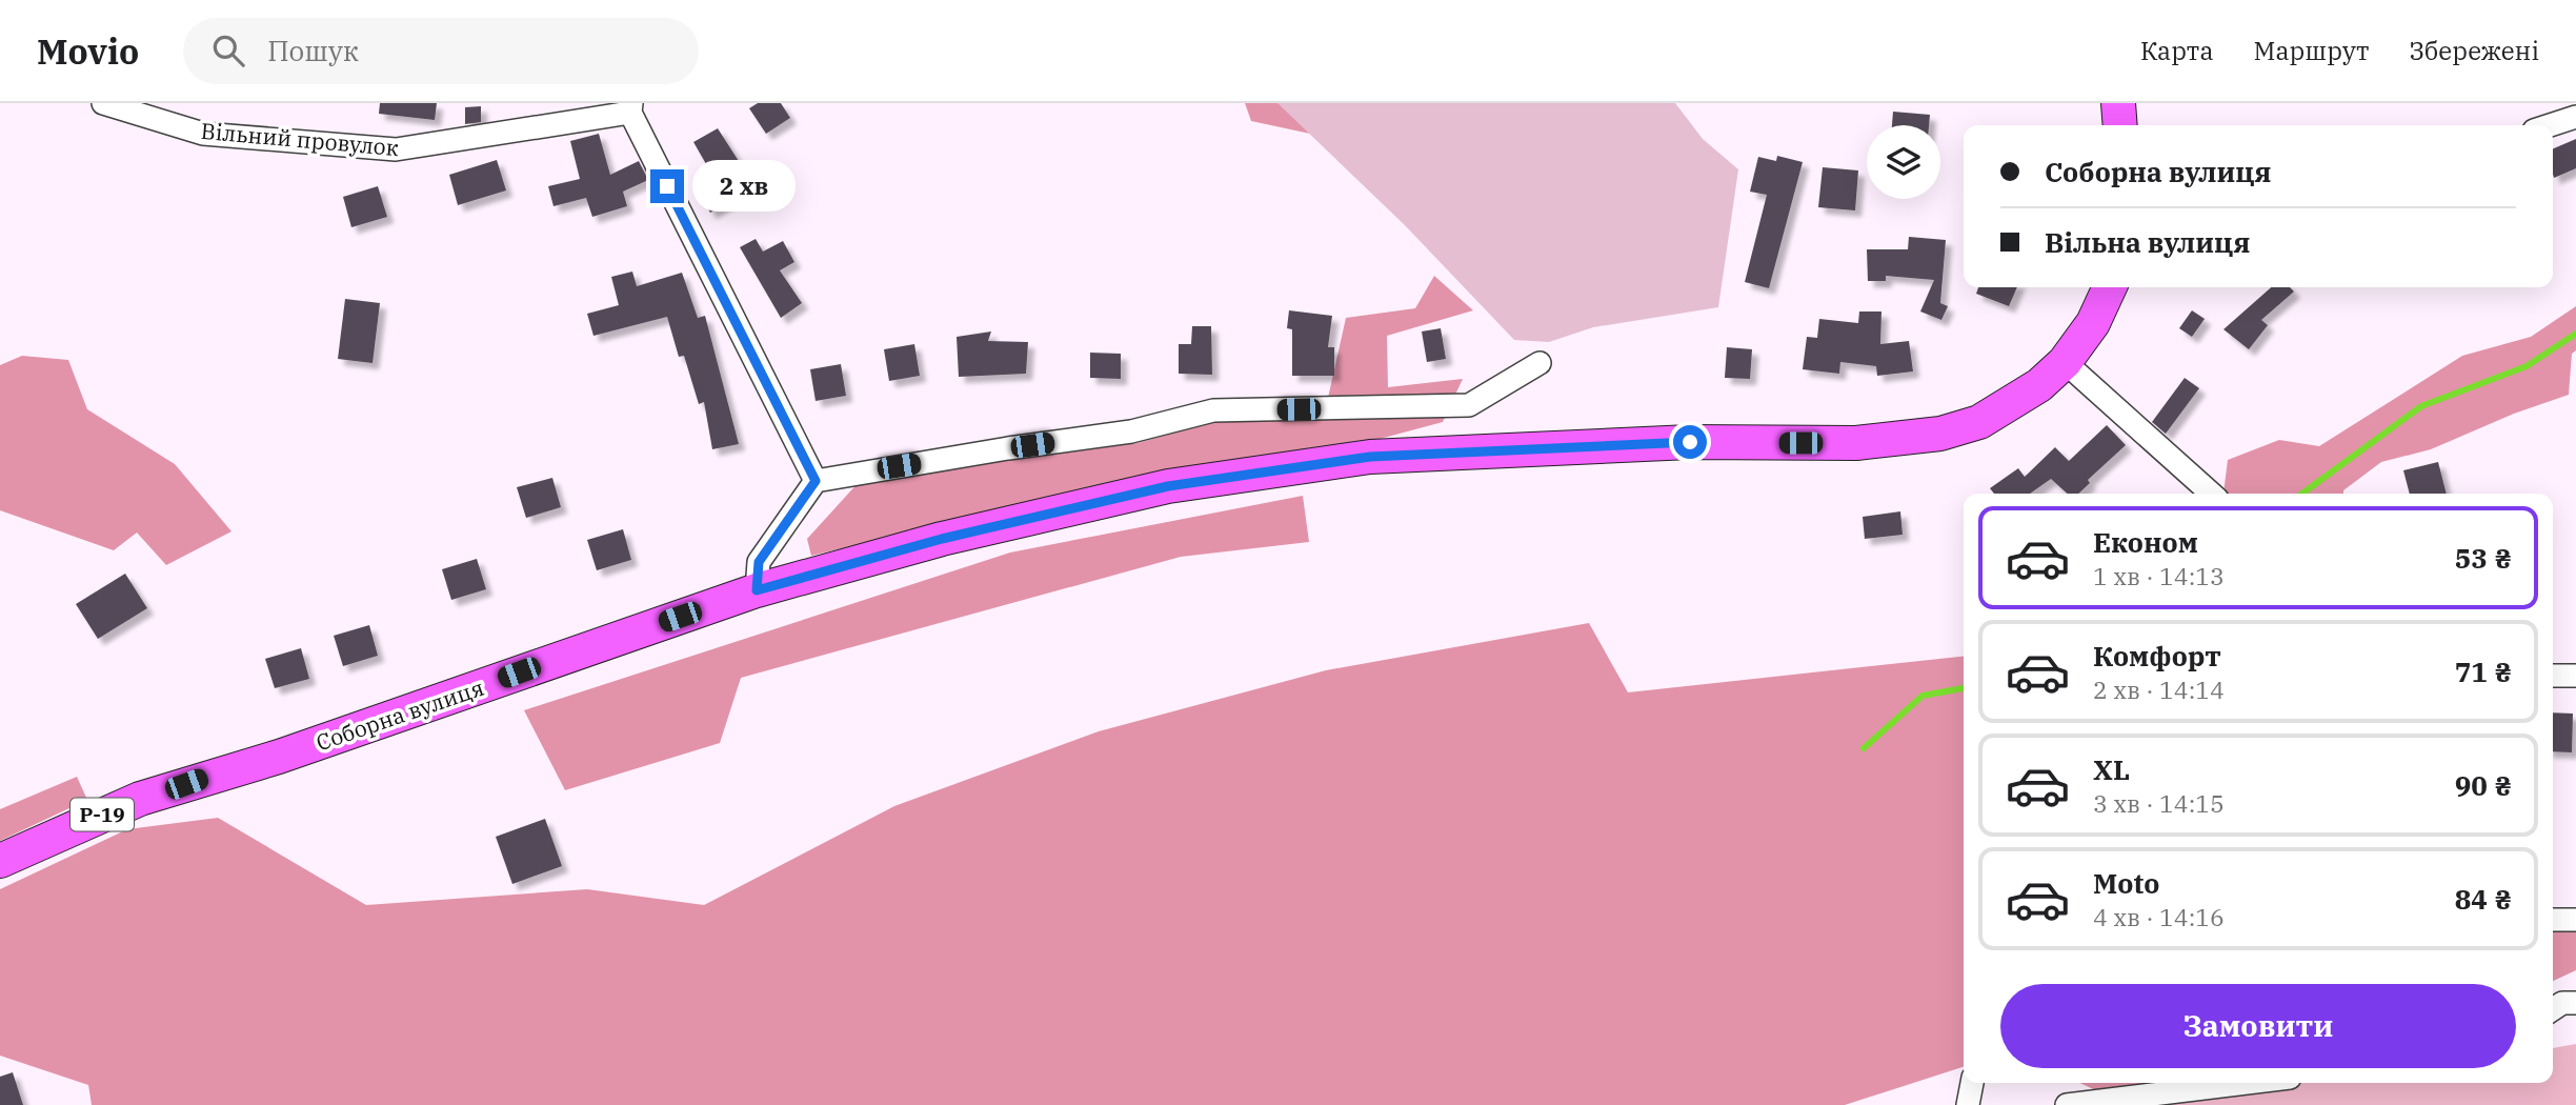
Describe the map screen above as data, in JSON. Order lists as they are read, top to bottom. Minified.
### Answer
{"streets":{"main road":["Соборна вулиця","Р-19"],"street":["Вільний провулок"]},"page":{"header":"Movio","search":"Пошук","nav":["Карта","Маршрут","Збережені"],"banner":["Соборна вулиця","Вільна вулиця"],"bubble":"2 хв","list":[{"name":"Економ","note":"1 хв · 14:13","value":"53 ₴"},{"name":"Комфорт","note":"2 хв · 14:14","value":"71 ₴"},{"name":"XL","note":"3 хв · 14:15","value":"90 ₴"},{"name":"Moto","note":"4 хв · 14:16","value":"84 ₴"}],"buttons":"Замовити"}}
